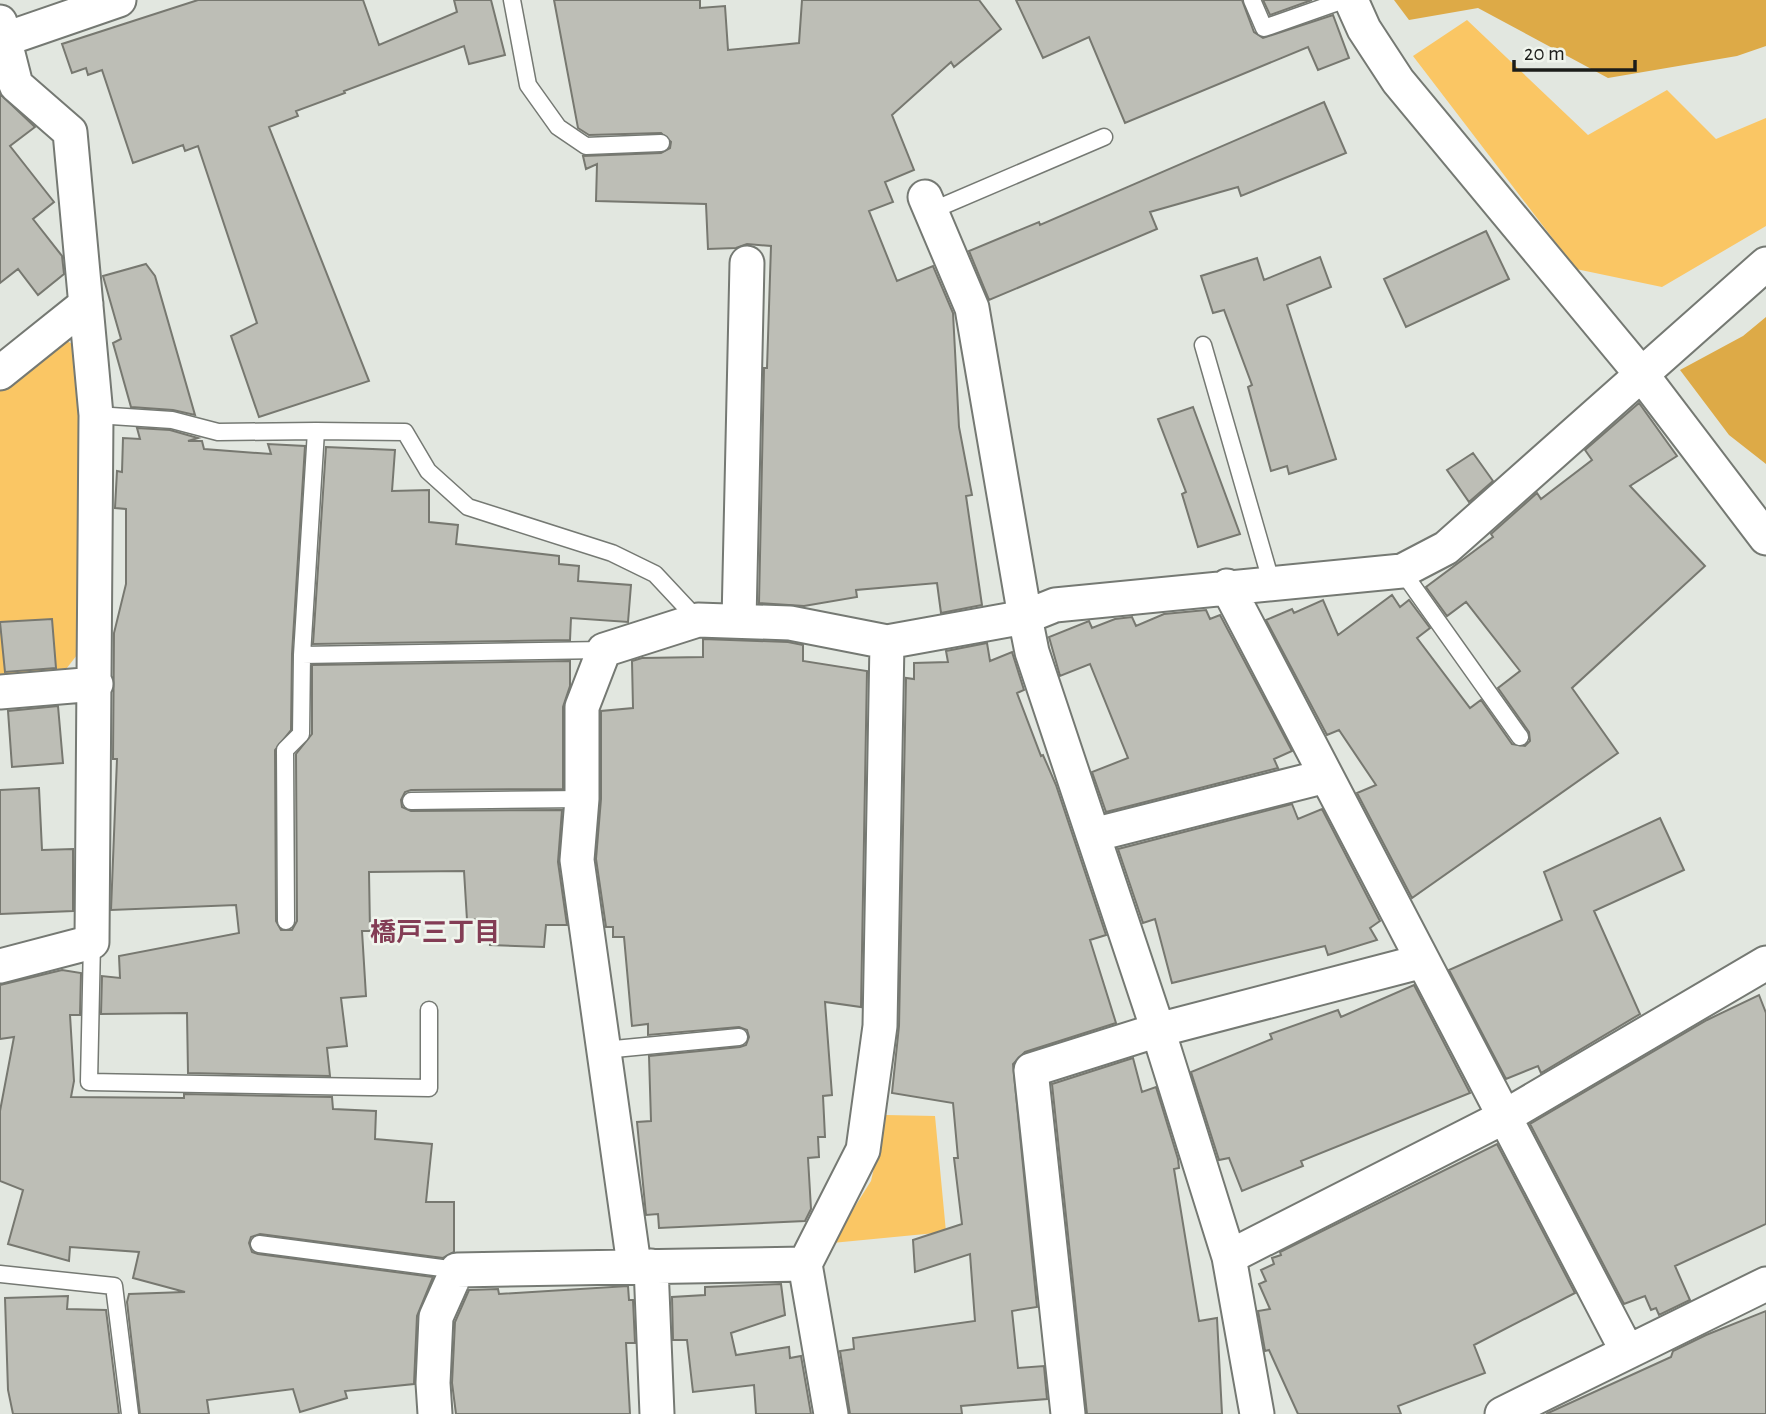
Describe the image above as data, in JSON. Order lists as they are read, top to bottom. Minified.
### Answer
{"districts":["橋戸三丁目"],"scale_bar":"20 m"}
